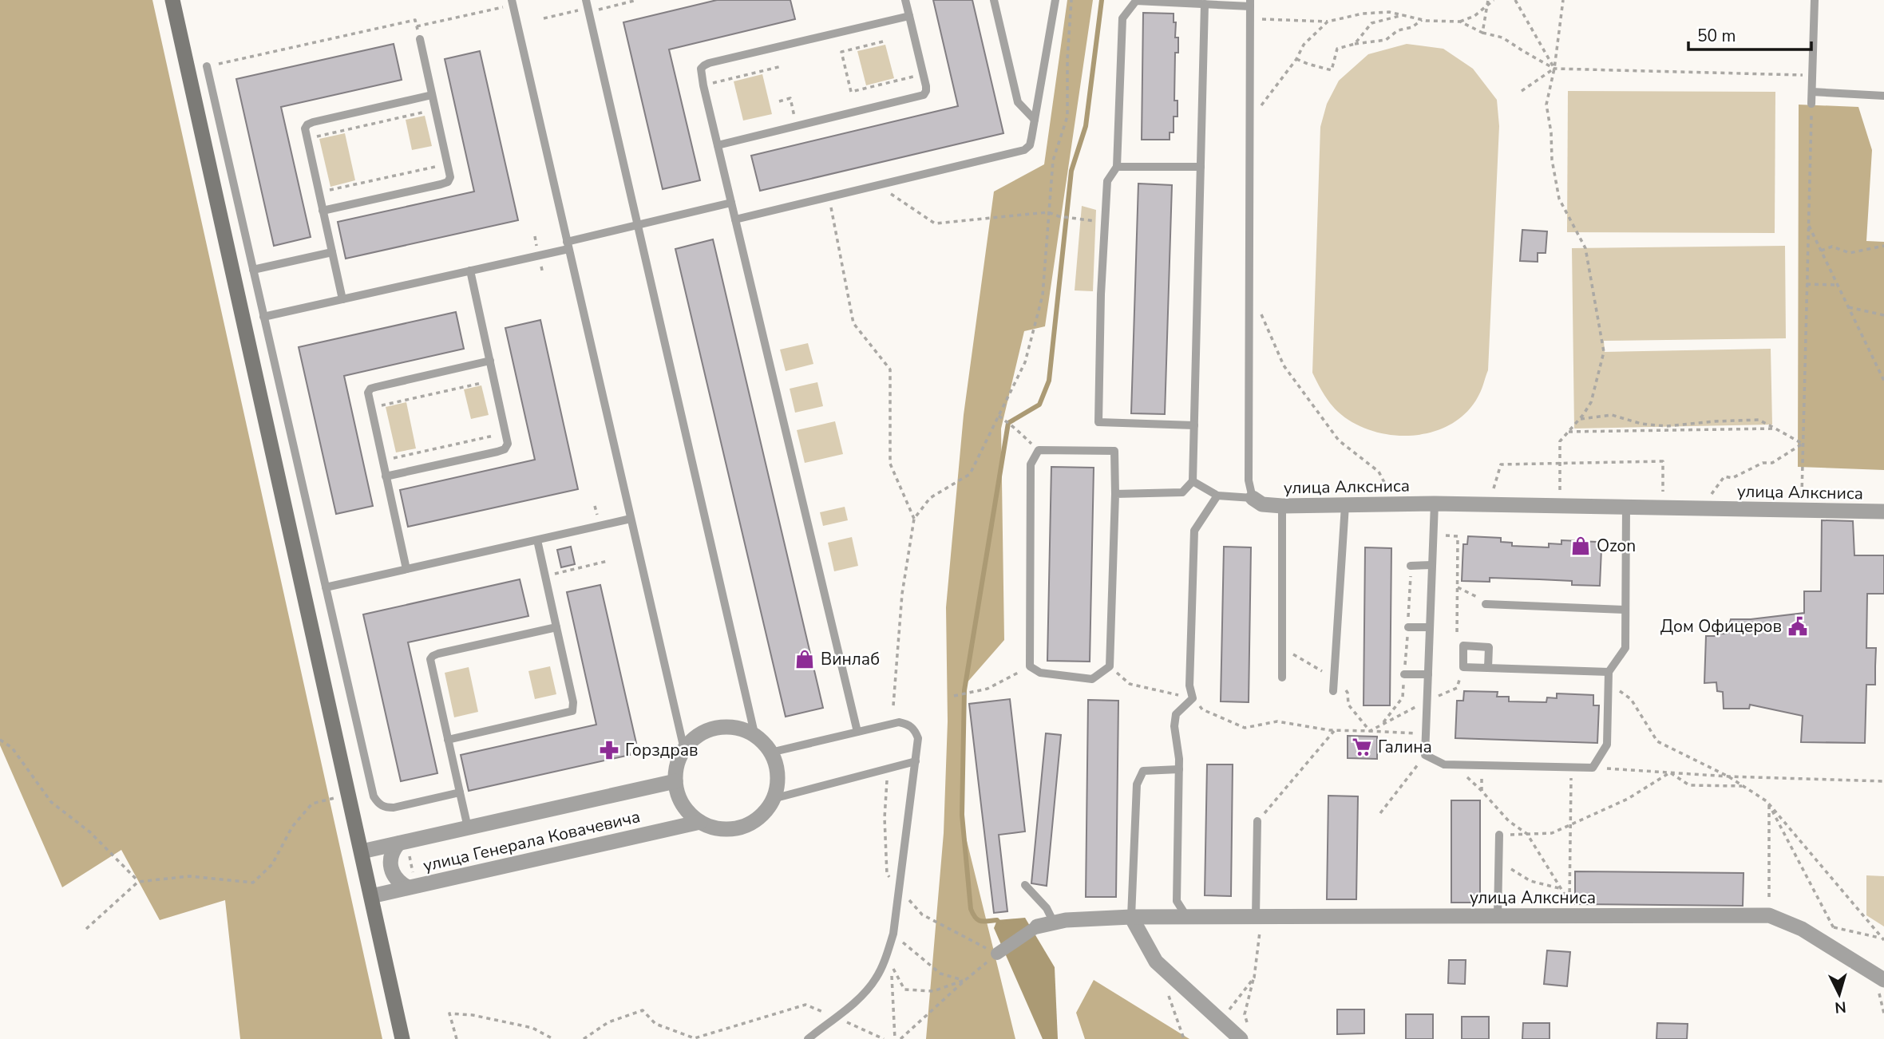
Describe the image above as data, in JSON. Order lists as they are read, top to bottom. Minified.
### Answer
{"streets":{"street":["улица Алксниса","улица Генерала Ковачевича"]},"places":{"shop":["Ozon","Винлаб"],"public building":["Дом Офицеров"],"supermarket":["Галина"],"pharmacy":["Горздрав"]},"scale_bar":"50 m","north":"bottom"}
